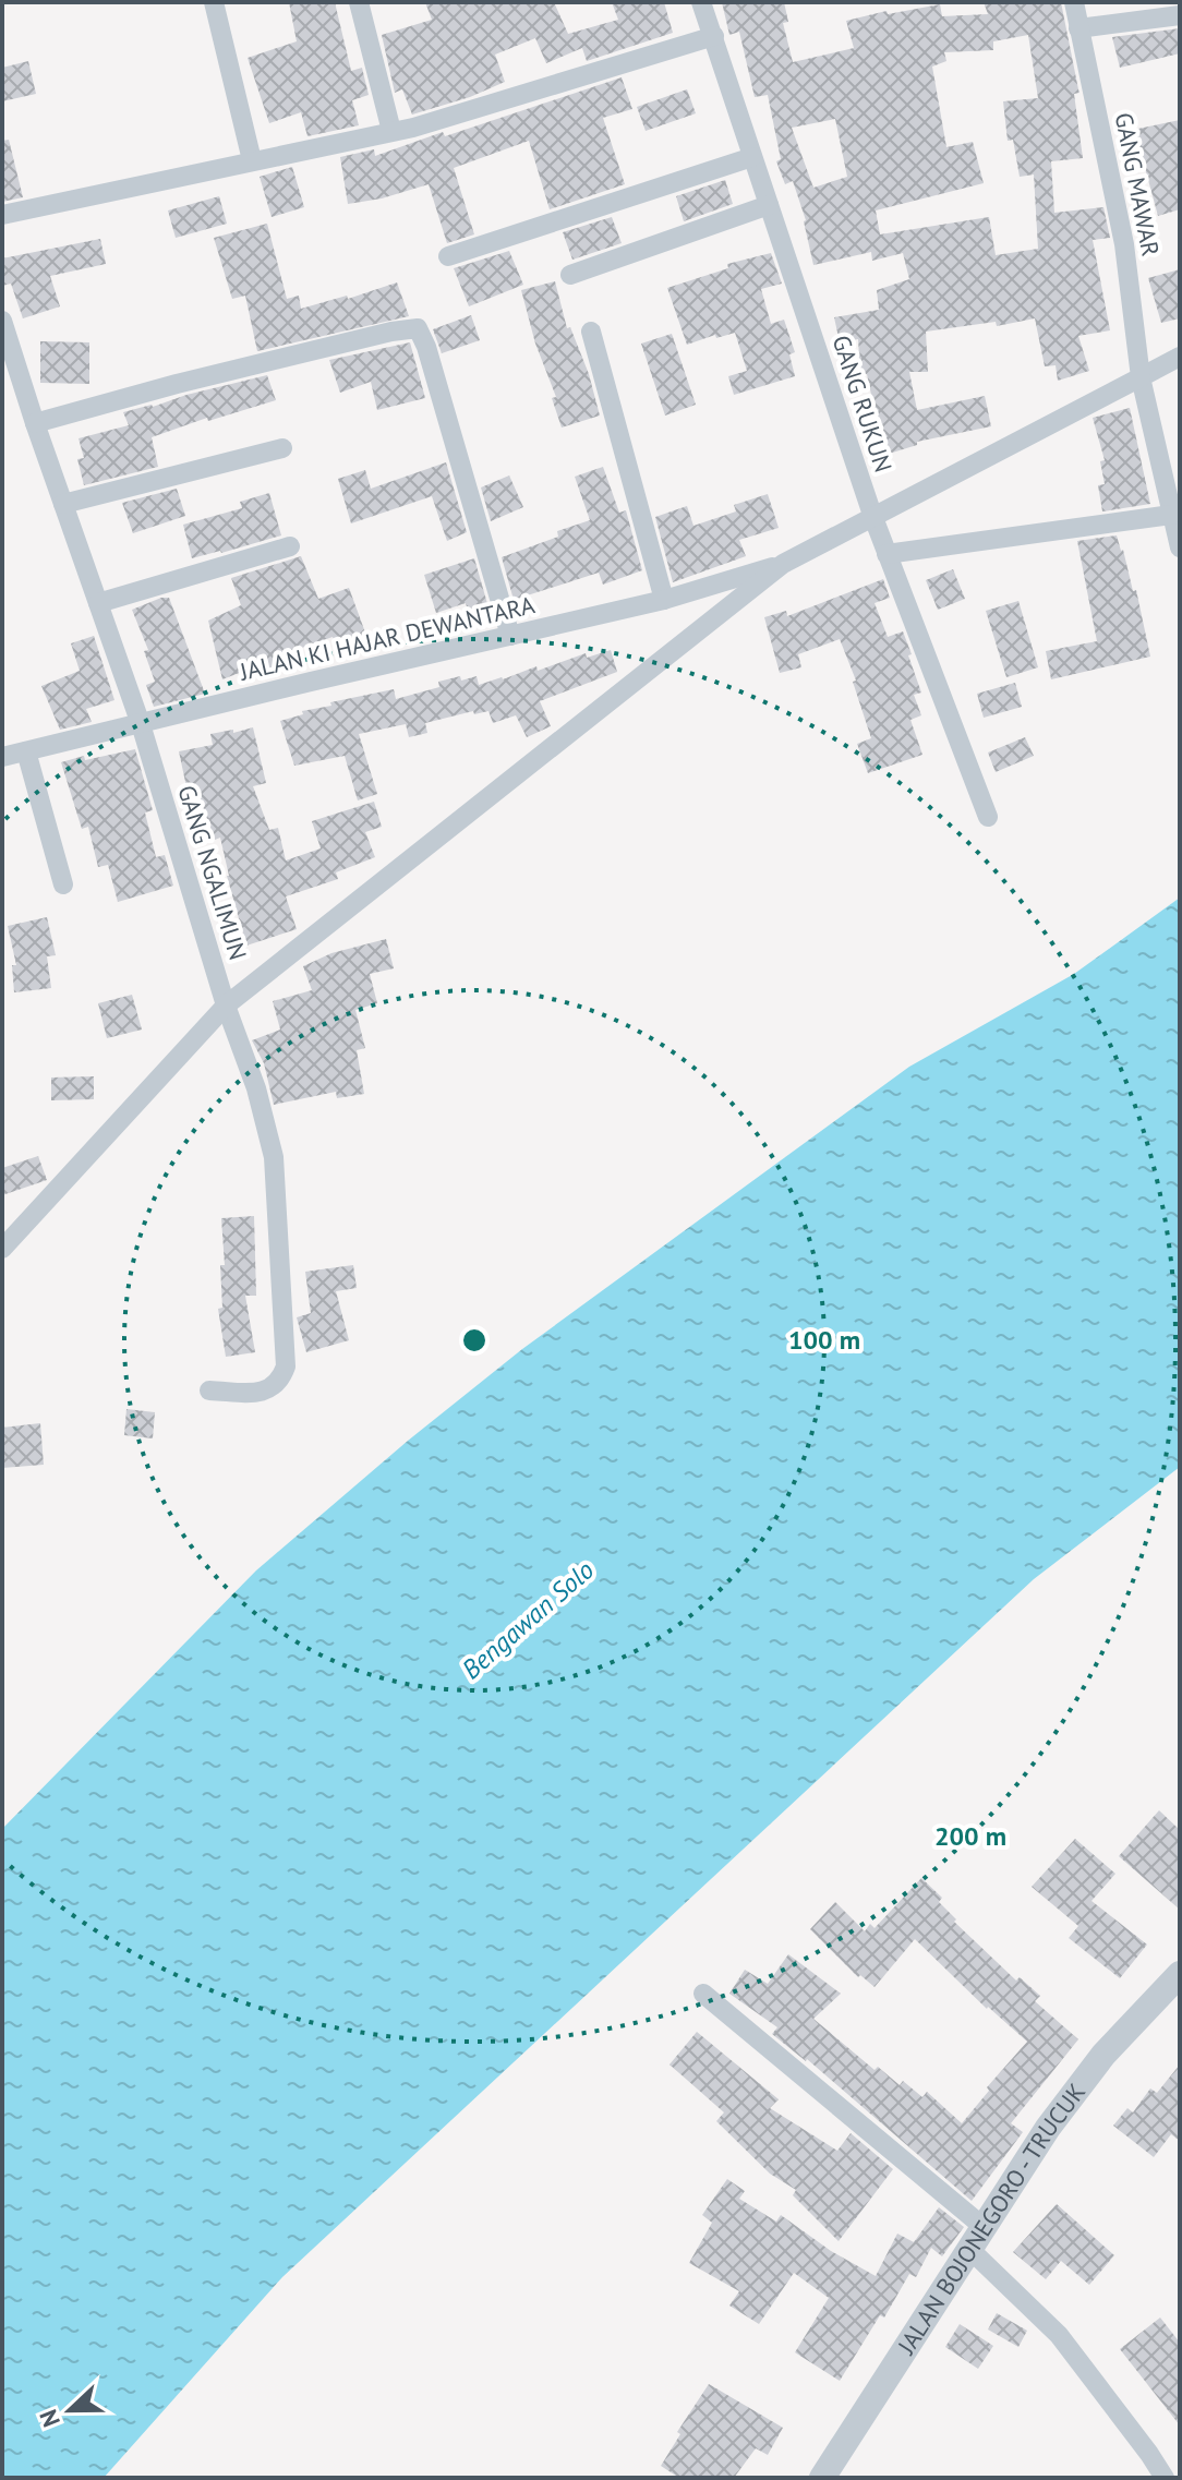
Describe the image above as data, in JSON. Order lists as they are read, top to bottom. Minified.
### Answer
{"streets":{"street":["GANG MAWAR","GANG RUKUN","JALAN KI HAJAR DEWANTARA","GANG NGALIMUN","JALAN BOJONEGORO - TRUCUK"]},"crossings":[["JALAN KI HAJAR DEWANTARA","GANG NGALIMUN"]],"water":["Bengawan Solo"],"north":"left","rings":["100 m","200 m"]}
